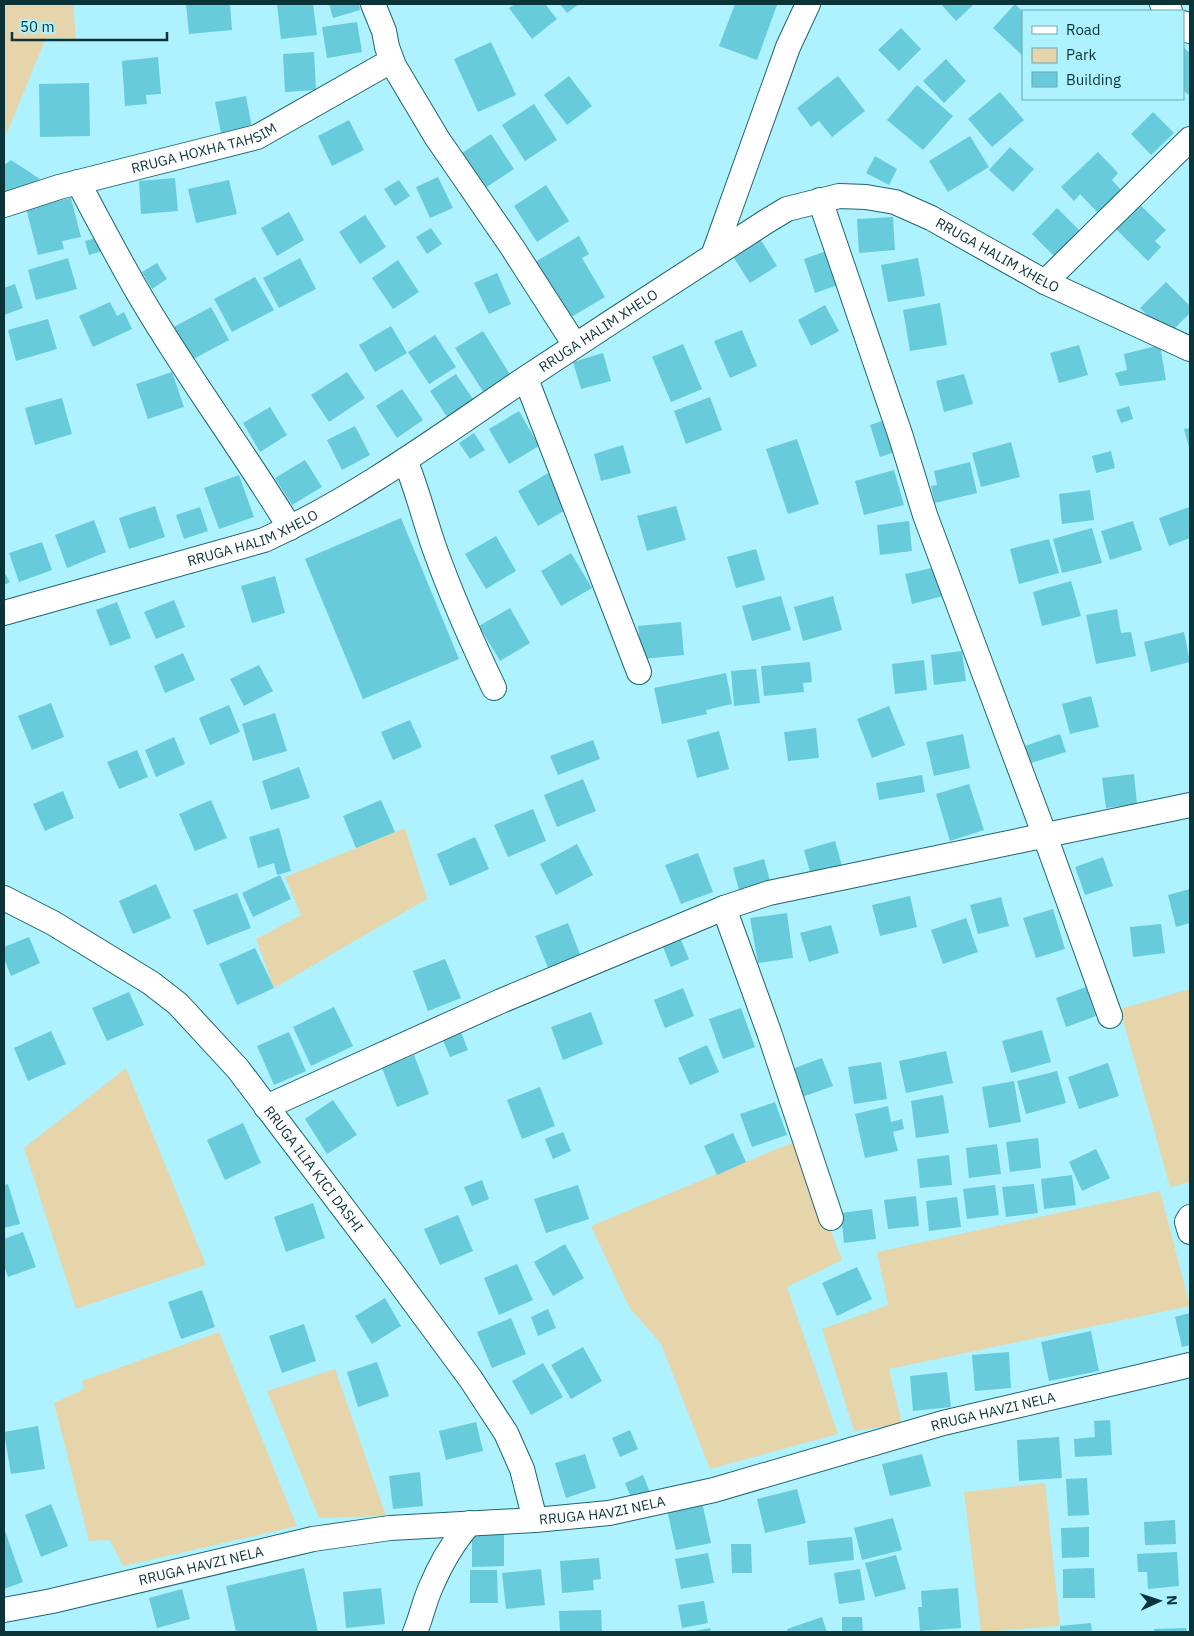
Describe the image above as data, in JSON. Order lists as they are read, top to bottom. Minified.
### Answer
{"streets":{"street":["RRUGA HOXHA TAHSIM","RRUGA HALIM XHELO","RRUGA ILIA KICI DASHI","RRUGA HAVZI NELA"]},"crossings":[["RRUGA ILIA KICI DASHI","RRUGA HAVZI NELA"]],"legend":["Road","Park","Building"],"scale_bar":"50 m","north":"right"}
